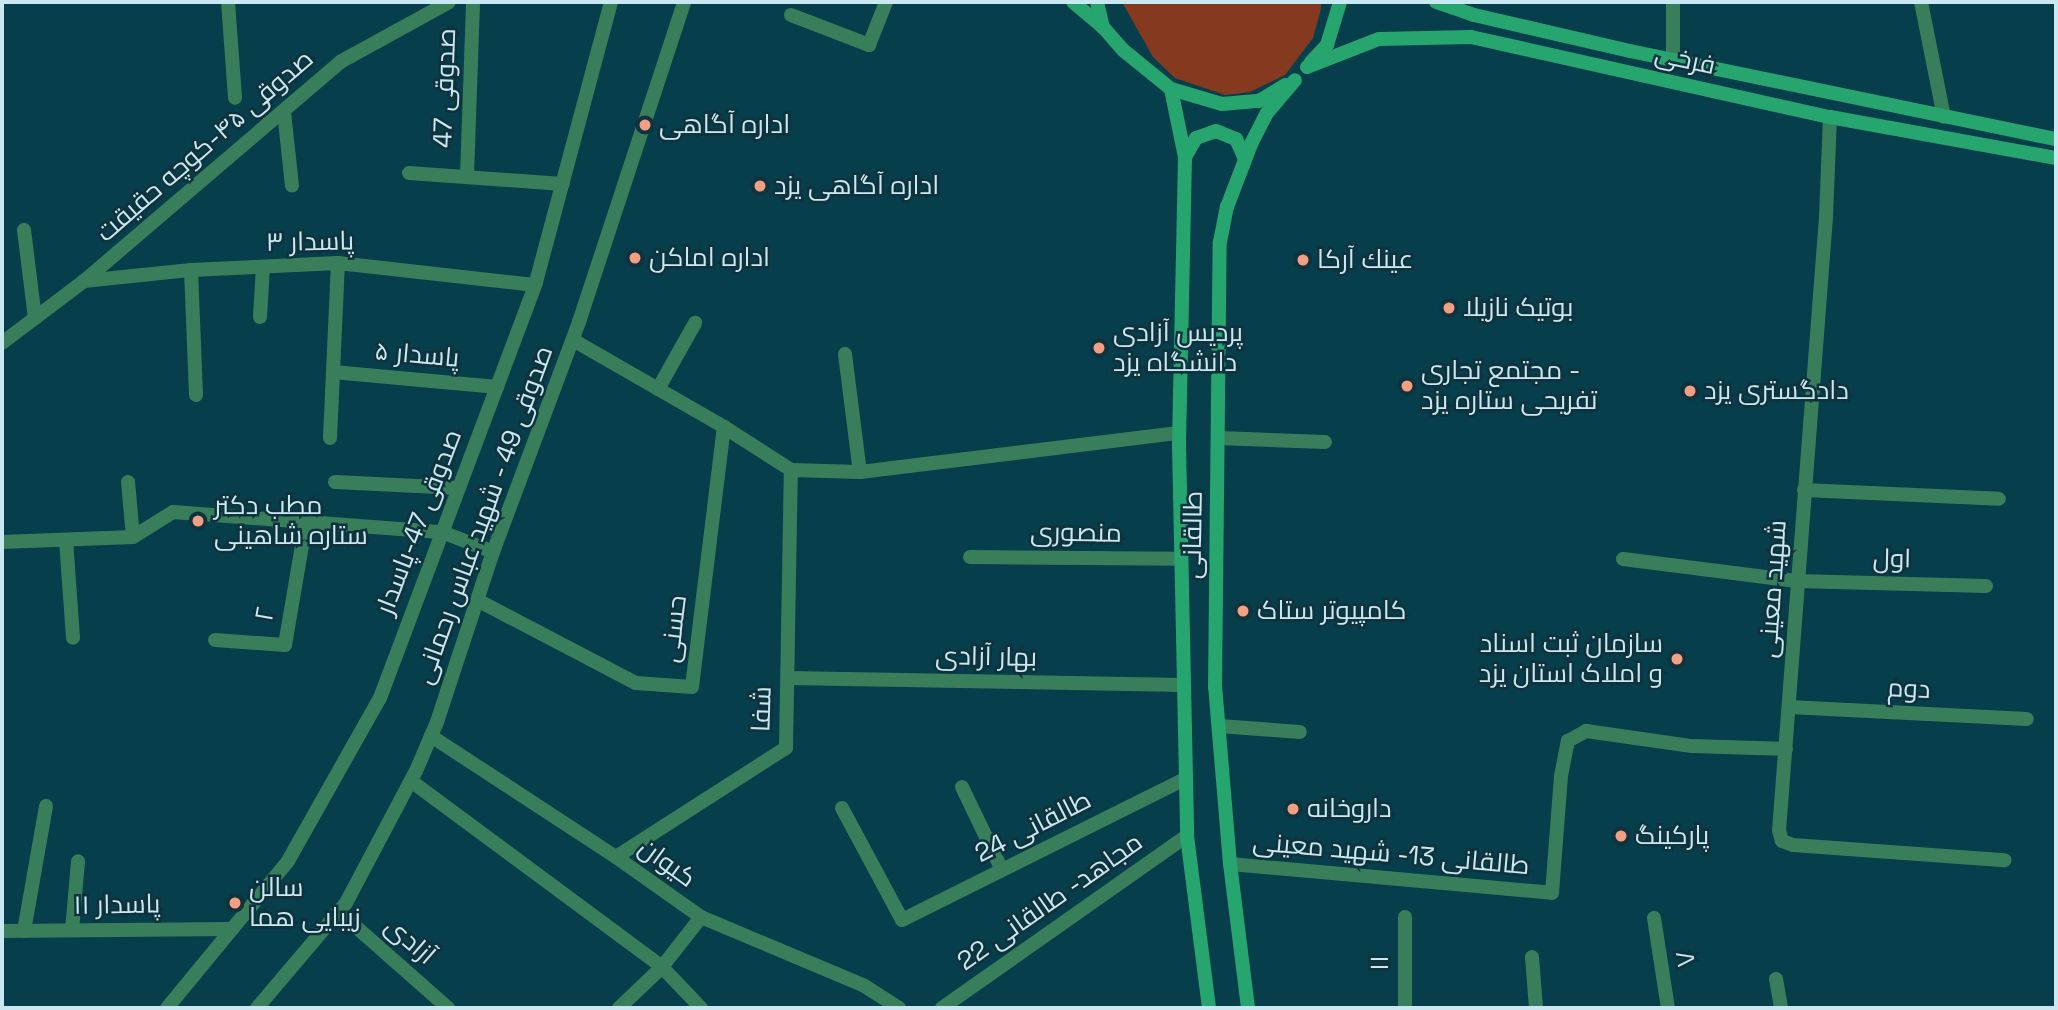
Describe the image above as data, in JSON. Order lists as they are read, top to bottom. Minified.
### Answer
{"streets":{"main road":["فرخی","طالقانی"],"street":["صدوقی 47","صدوقی ۴۵-کوچه حقیقت","پاسدار ۳","پاسدار ۵","صدوقی 49 - شهید عباس رحمانی","صدوقی 47-پاسدار","منصوری","اول","شهید معینی","۲","حسنی","بهار آزادی","دوم","شفا","طالقانی 24","طالقانی 13- شهید معینی","کیوان","مجاهد- طالقانی 22","پاسدار ۱۱","آزادی","۸","۱۱"]},"crossings":[["فرخی","شهید معینی"],["صدوقی ۴۵-کوچه حقیقت","پاسدار ۳"],["پاسدار ۳","صدوقی 47-پاسدار"],["پاسدار ۵","صدوقی 47-پاسدار"],["صدوقی 49 - شهید عباس رحمانی","حسنی"],["صدوقی 49 - شهید عباس رحمانی","کیوان"],["صدوقی 49 - شهید عباس رحمانی","آزادی"],["صدوقی 47-پاسدار","پاسدار ۱۱"],["منصوری","طالقانی"],["طالقانی","بهار آزادی"],["طالقانی","طالقانی 24"],["طالقانی","طالقانی 13- شهید معینی"],["طالقانی","مجاهد- طالقانی 22"],["اول","شهید معینی"],["شهید معینی","دوم"],["شهید معینی","طالقانی 13- شهید معینی"],["بهار آزادی","شفا"],["شفا","کیوان"]],"places":["اداره آگاهی","اداره آگاهی یزد","اداره اماکن","عينك آركا","بوتیک نازیلا","پردیس آزادی دانشگاه یزد","مجتمع تجاری - تفریحی ستاره یزد","دادگستری یزد","مطب دکتر ستاره شاهینی","کامپیوتر ستاک","سازمان ثبت اسناد و املاک استان یزد","داروخانه","پارکینگ","سالن زیبایی هما"]}
